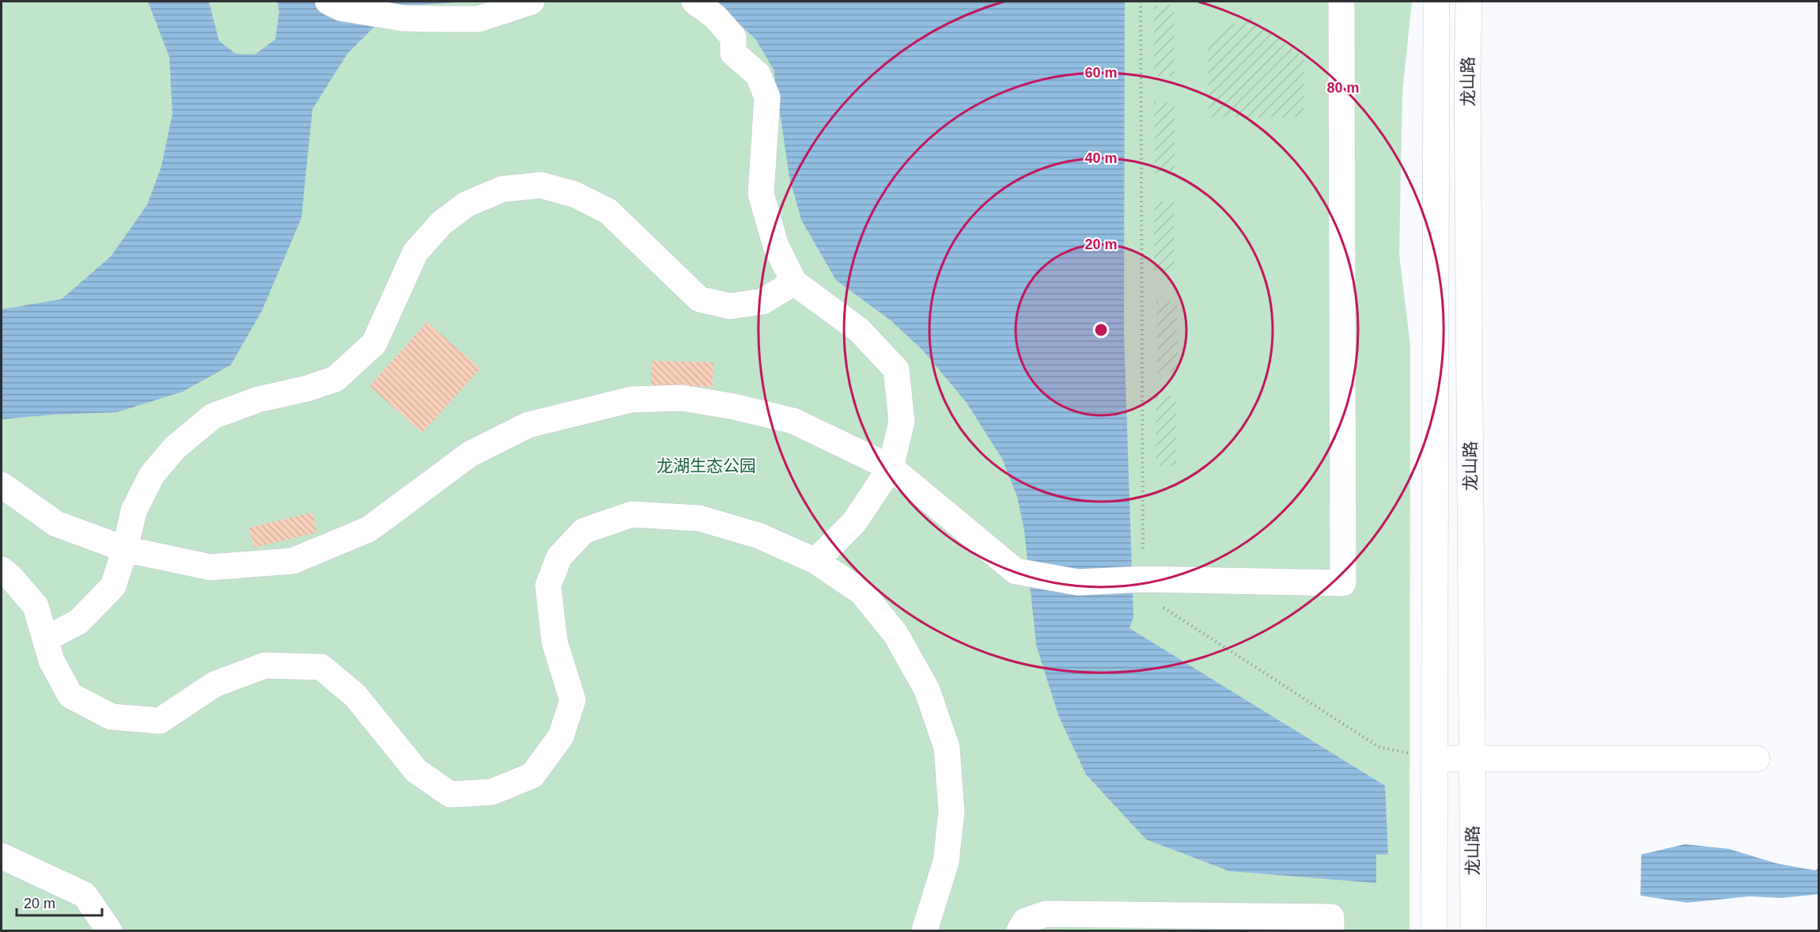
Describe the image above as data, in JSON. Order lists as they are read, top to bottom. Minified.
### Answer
{"streets":{"street":["龙山路"]},"parks":["龙湖生态公园"],"scale_bar":"20 m","rings":["60 m","80 m","40 m","20 m"]}
